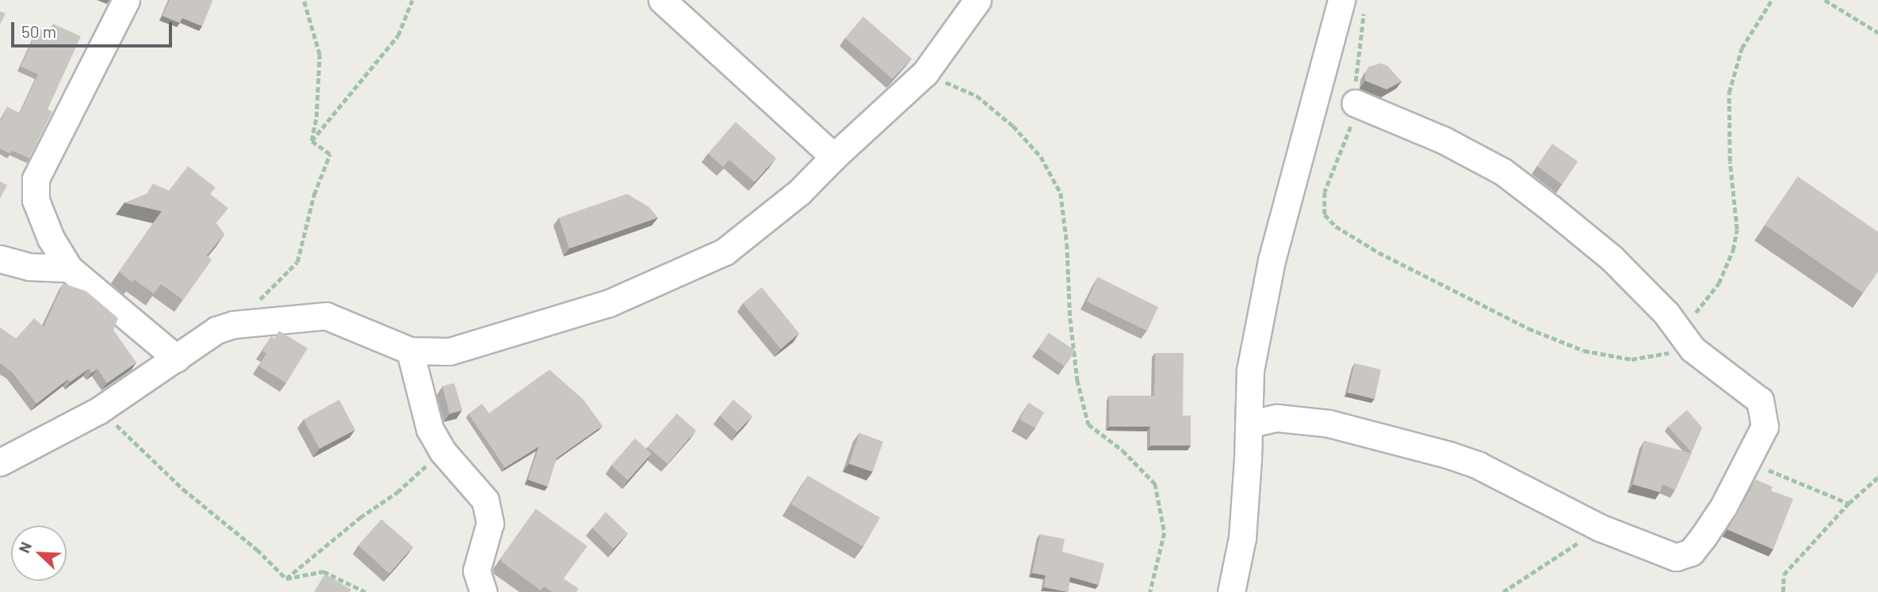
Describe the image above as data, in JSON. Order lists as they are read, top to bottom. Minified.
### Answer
{"scale_bar":"50 m","north":"top left"}
